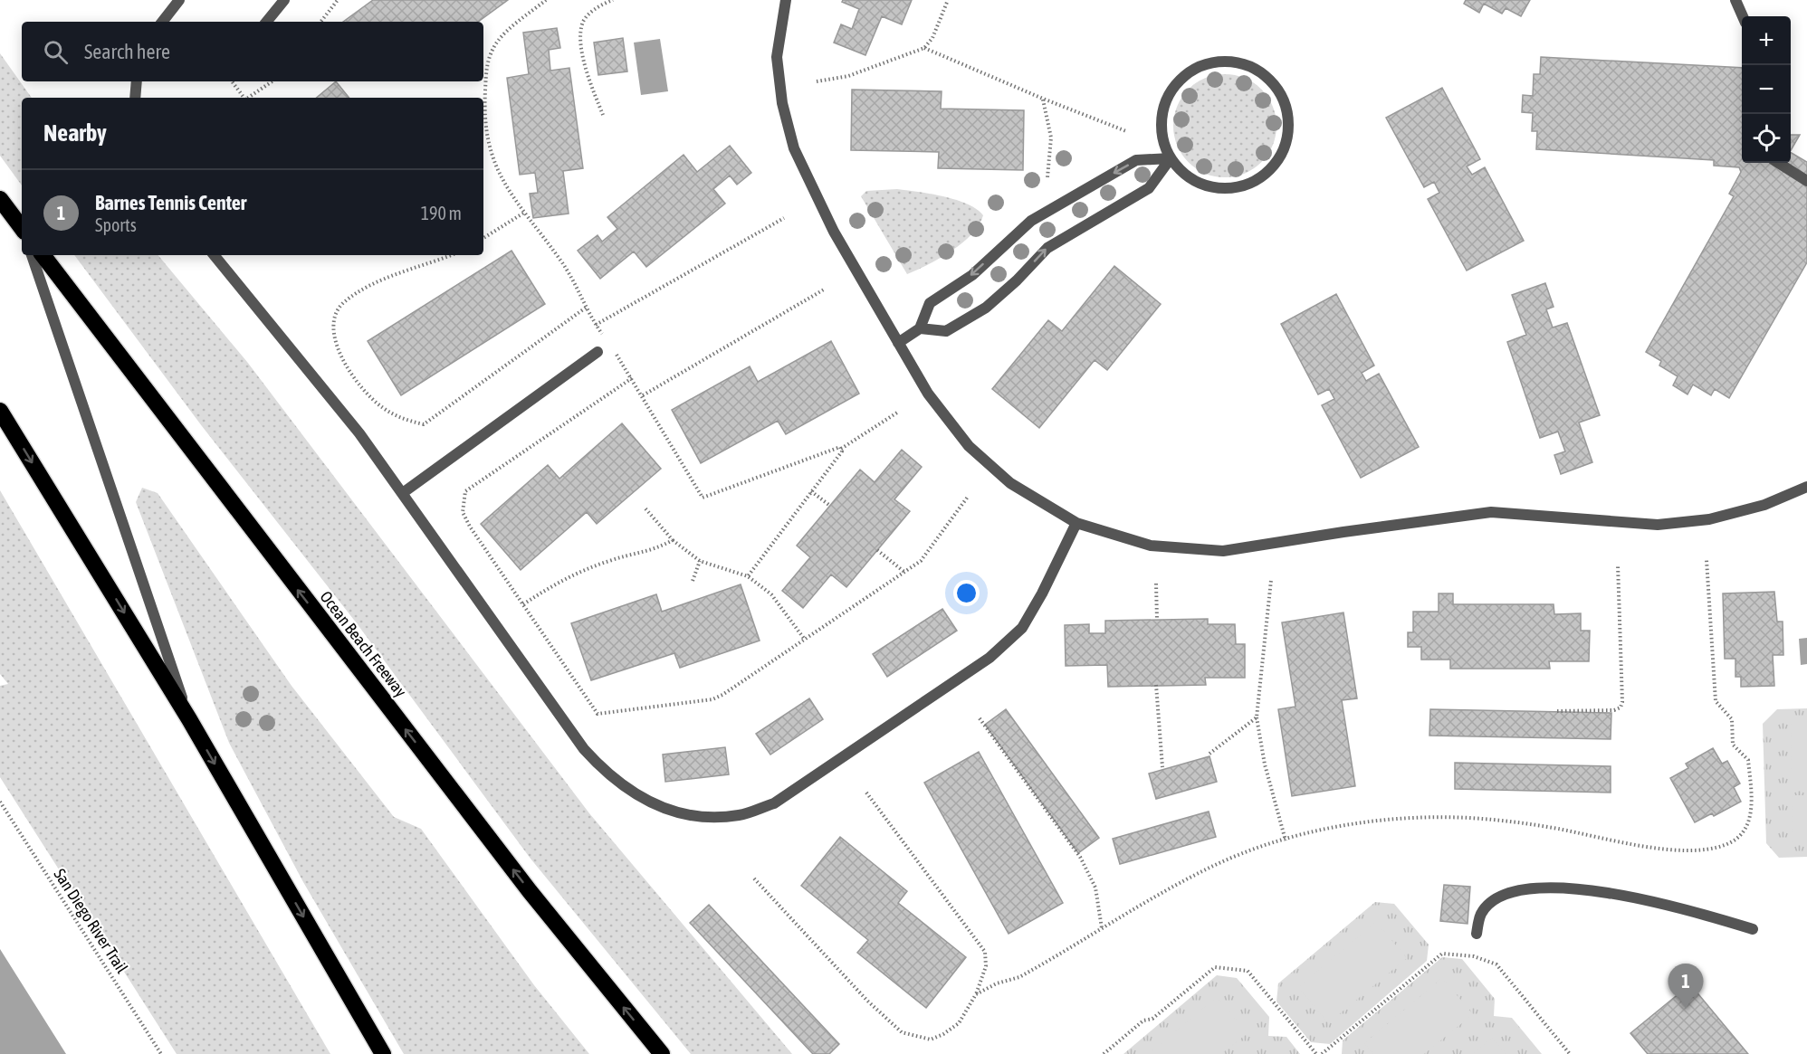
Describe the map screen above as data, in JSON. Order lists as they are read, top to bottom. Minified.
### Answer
{"streets":{"highway":["Ocean Beach Freeway"],"path":["San Diego River Trail"]},"one_way":["Ocean Beach Freeway"],"page":{"map_buttons":["+","−"],"search":"Search here","heading":"Nearby","list":[{"mark":"1","name":"Barnes Tennis Center","note":"Sports","value":"190 m"}],"pins":"1"}}
